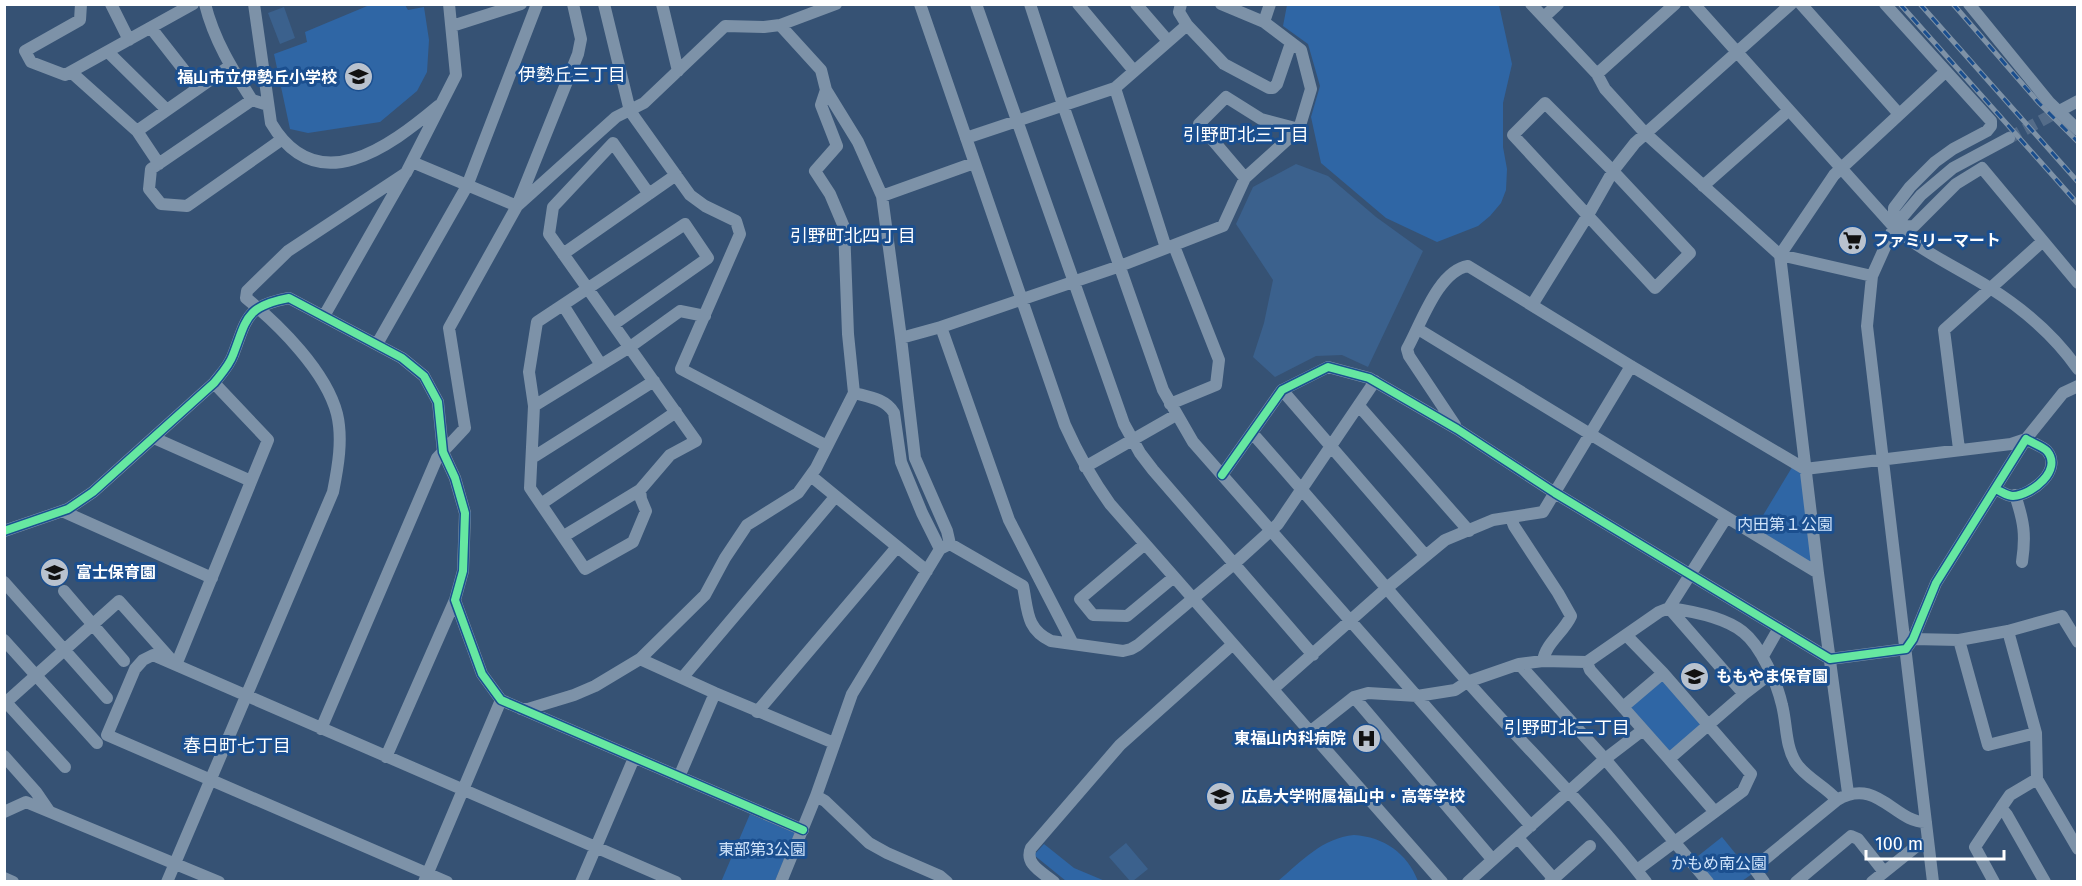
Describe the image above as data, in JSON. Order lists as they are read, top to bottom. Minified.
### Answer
{"districts":["伊勢丘三丁目","引野町北三丁目","引野町北四丁目","引野町北二丁目","春日町七丁目"],"parks":["内田第１公園","東部第3公園","かもめ南公園"],"places":{"school or university":["福山市立伊勢丘小学校","富士保育園","ももやま保育園","広島大学附属福山中・高等学校"],"supermarket":["ファミリーマート"],"hospital":["東福山内科病院"]},"scale_bar":"100 m"}
